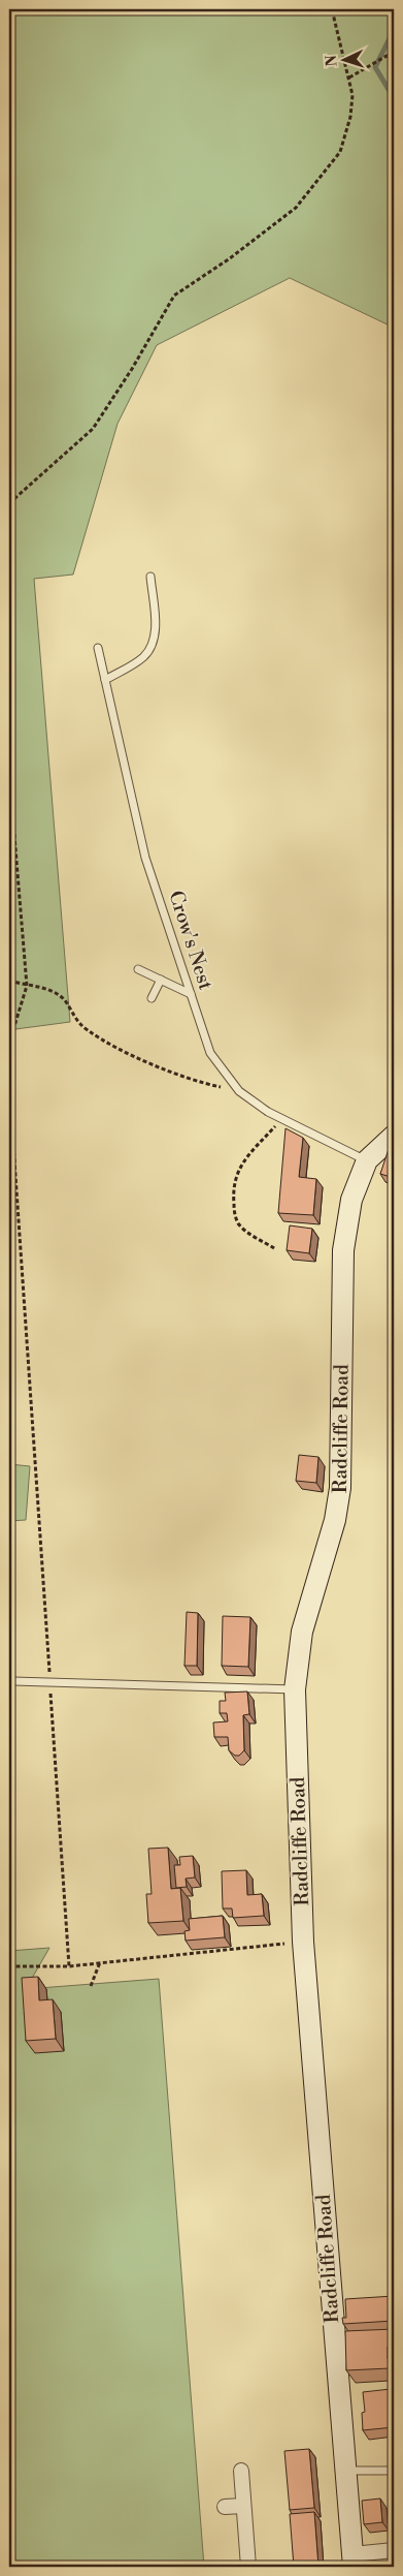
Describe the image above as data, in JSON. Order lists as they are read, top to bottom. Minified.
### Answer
{"streets":{"main road":["Radcliffe Road"],"lane":["Crow's Nest"]},"crossings":[["Crow's Nest","Radcliffe Road"]],"north":"left"}
